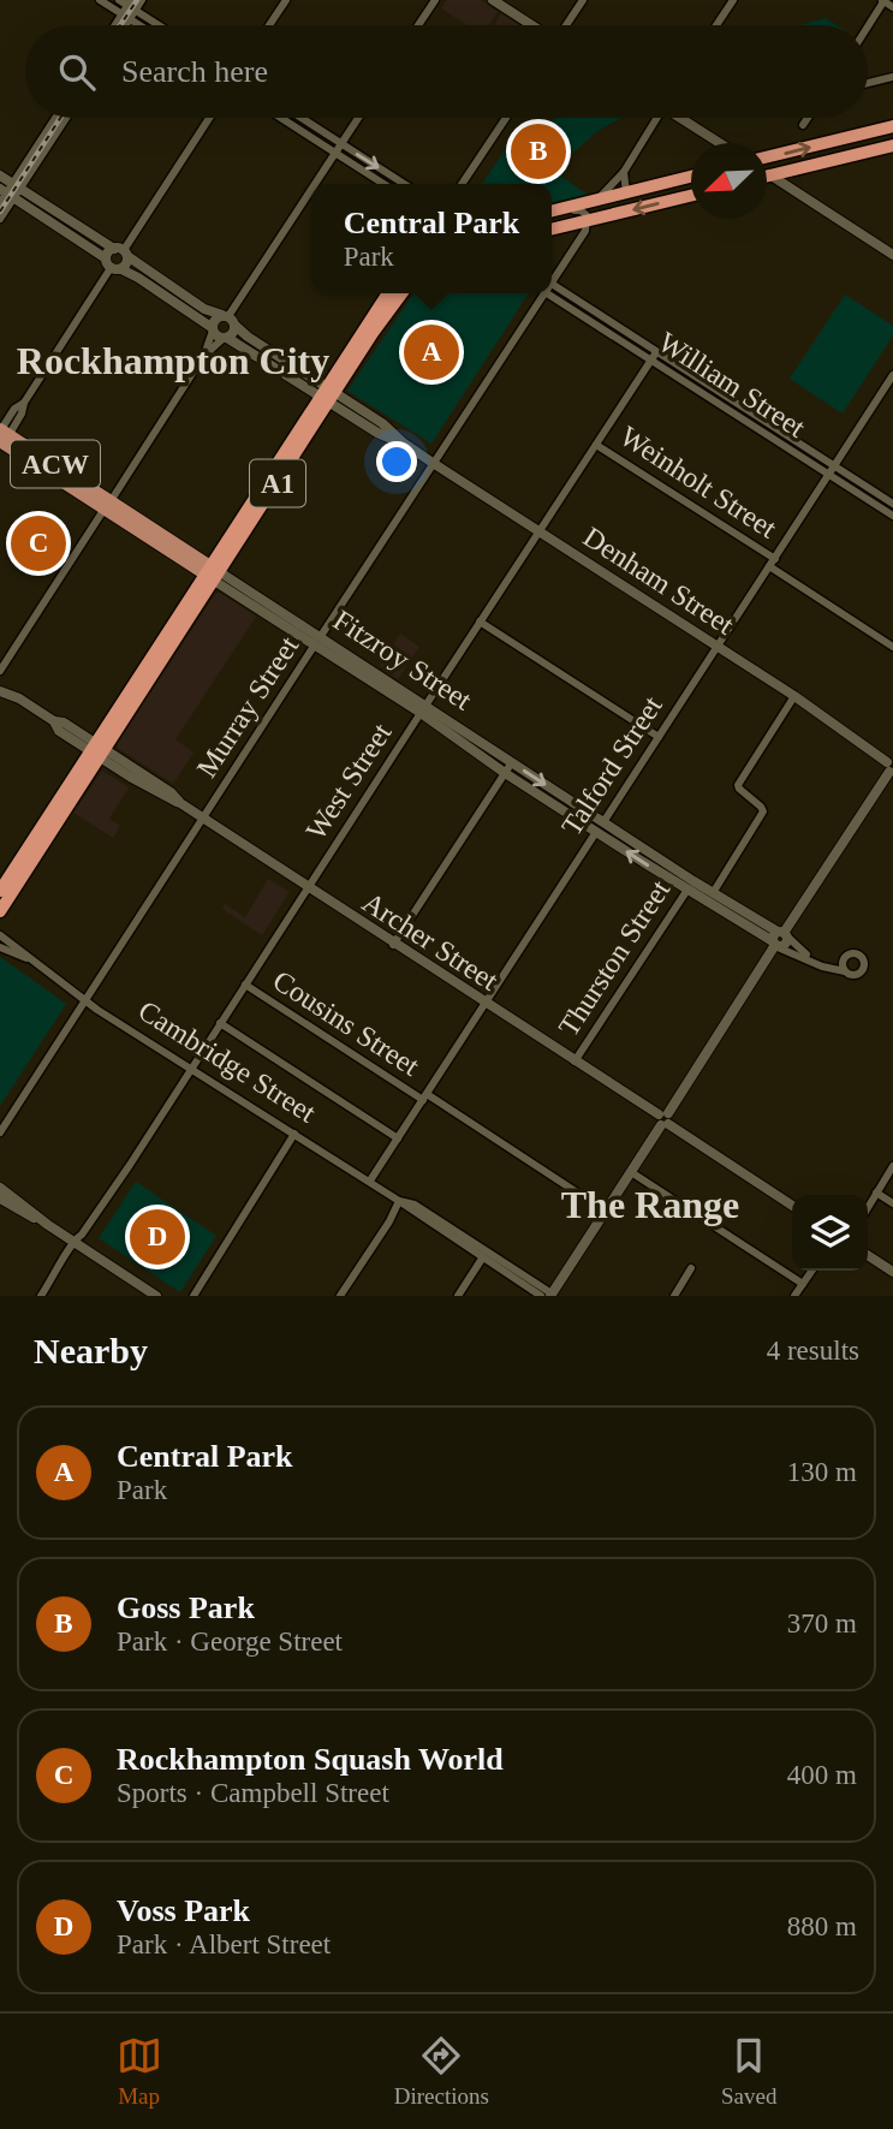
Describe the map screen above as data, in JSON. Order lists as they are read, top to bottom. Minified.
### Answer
{"streets":{"highway":["A1"],"main road":["ACW","Fitzroy Street"],"street":["William Street","Weinholt Street","Denham Street","Murray Street","Talford Street","West Street","Archer Street","Thurston Street","Cousins Street","Cambridge Street"]},"crossings":[["William Street","Murray Street"],["William Street","West Street"],["Weinholt Street","Talford Street"],["Weinholt Street","West Street"],["A1","Denham Street"],["A1","Fitzroy Street"],["A1","Archer Street"],["Denham Street","Murray Street"],["Denham Street","Talford Street"],["Denham Street","West Street"],["Fitzroy Street","Murray Street"],["Fitzroy Street","Talford Street"],["Fitzroy Street","West Street"],["Fitzroy Street","Thurston Street"],["Murray Street","Archer Street"],["Murray Street","Cambridge Street"],["Talford Street","Archer Street"],["Talford Street","Cousins Street"],["Talford Street","Cambridge Street"],["West Street","Archer Street"],["West Street","Cousins Street"],["West Street","Cambridge Street"],["Archer Street","Thurston Street"]],"districts":["Rockhampton City","The Range"],"north":"bottom left","page":{"search":"Search here","pins":["B","A","C","D"],"popup":["Central Park","Park"],"heading":["Nearby","4 results"],"list":[{"mark":"A","name":"Central Park","note":"Park","value":"130 m"},{"mark":"B","name":"Goss Park","note":"Park · George Street","value":"370 m"},{"mark":"C","name":"Rockhampton Squash World","note":"Sports · Campbell Street","value":"400 m"},{"mark":"D","name":"Voss Park","note":"Park · Albert Street","value":"880 m"}],"nav":["Map","Directions","Saved"]}}
